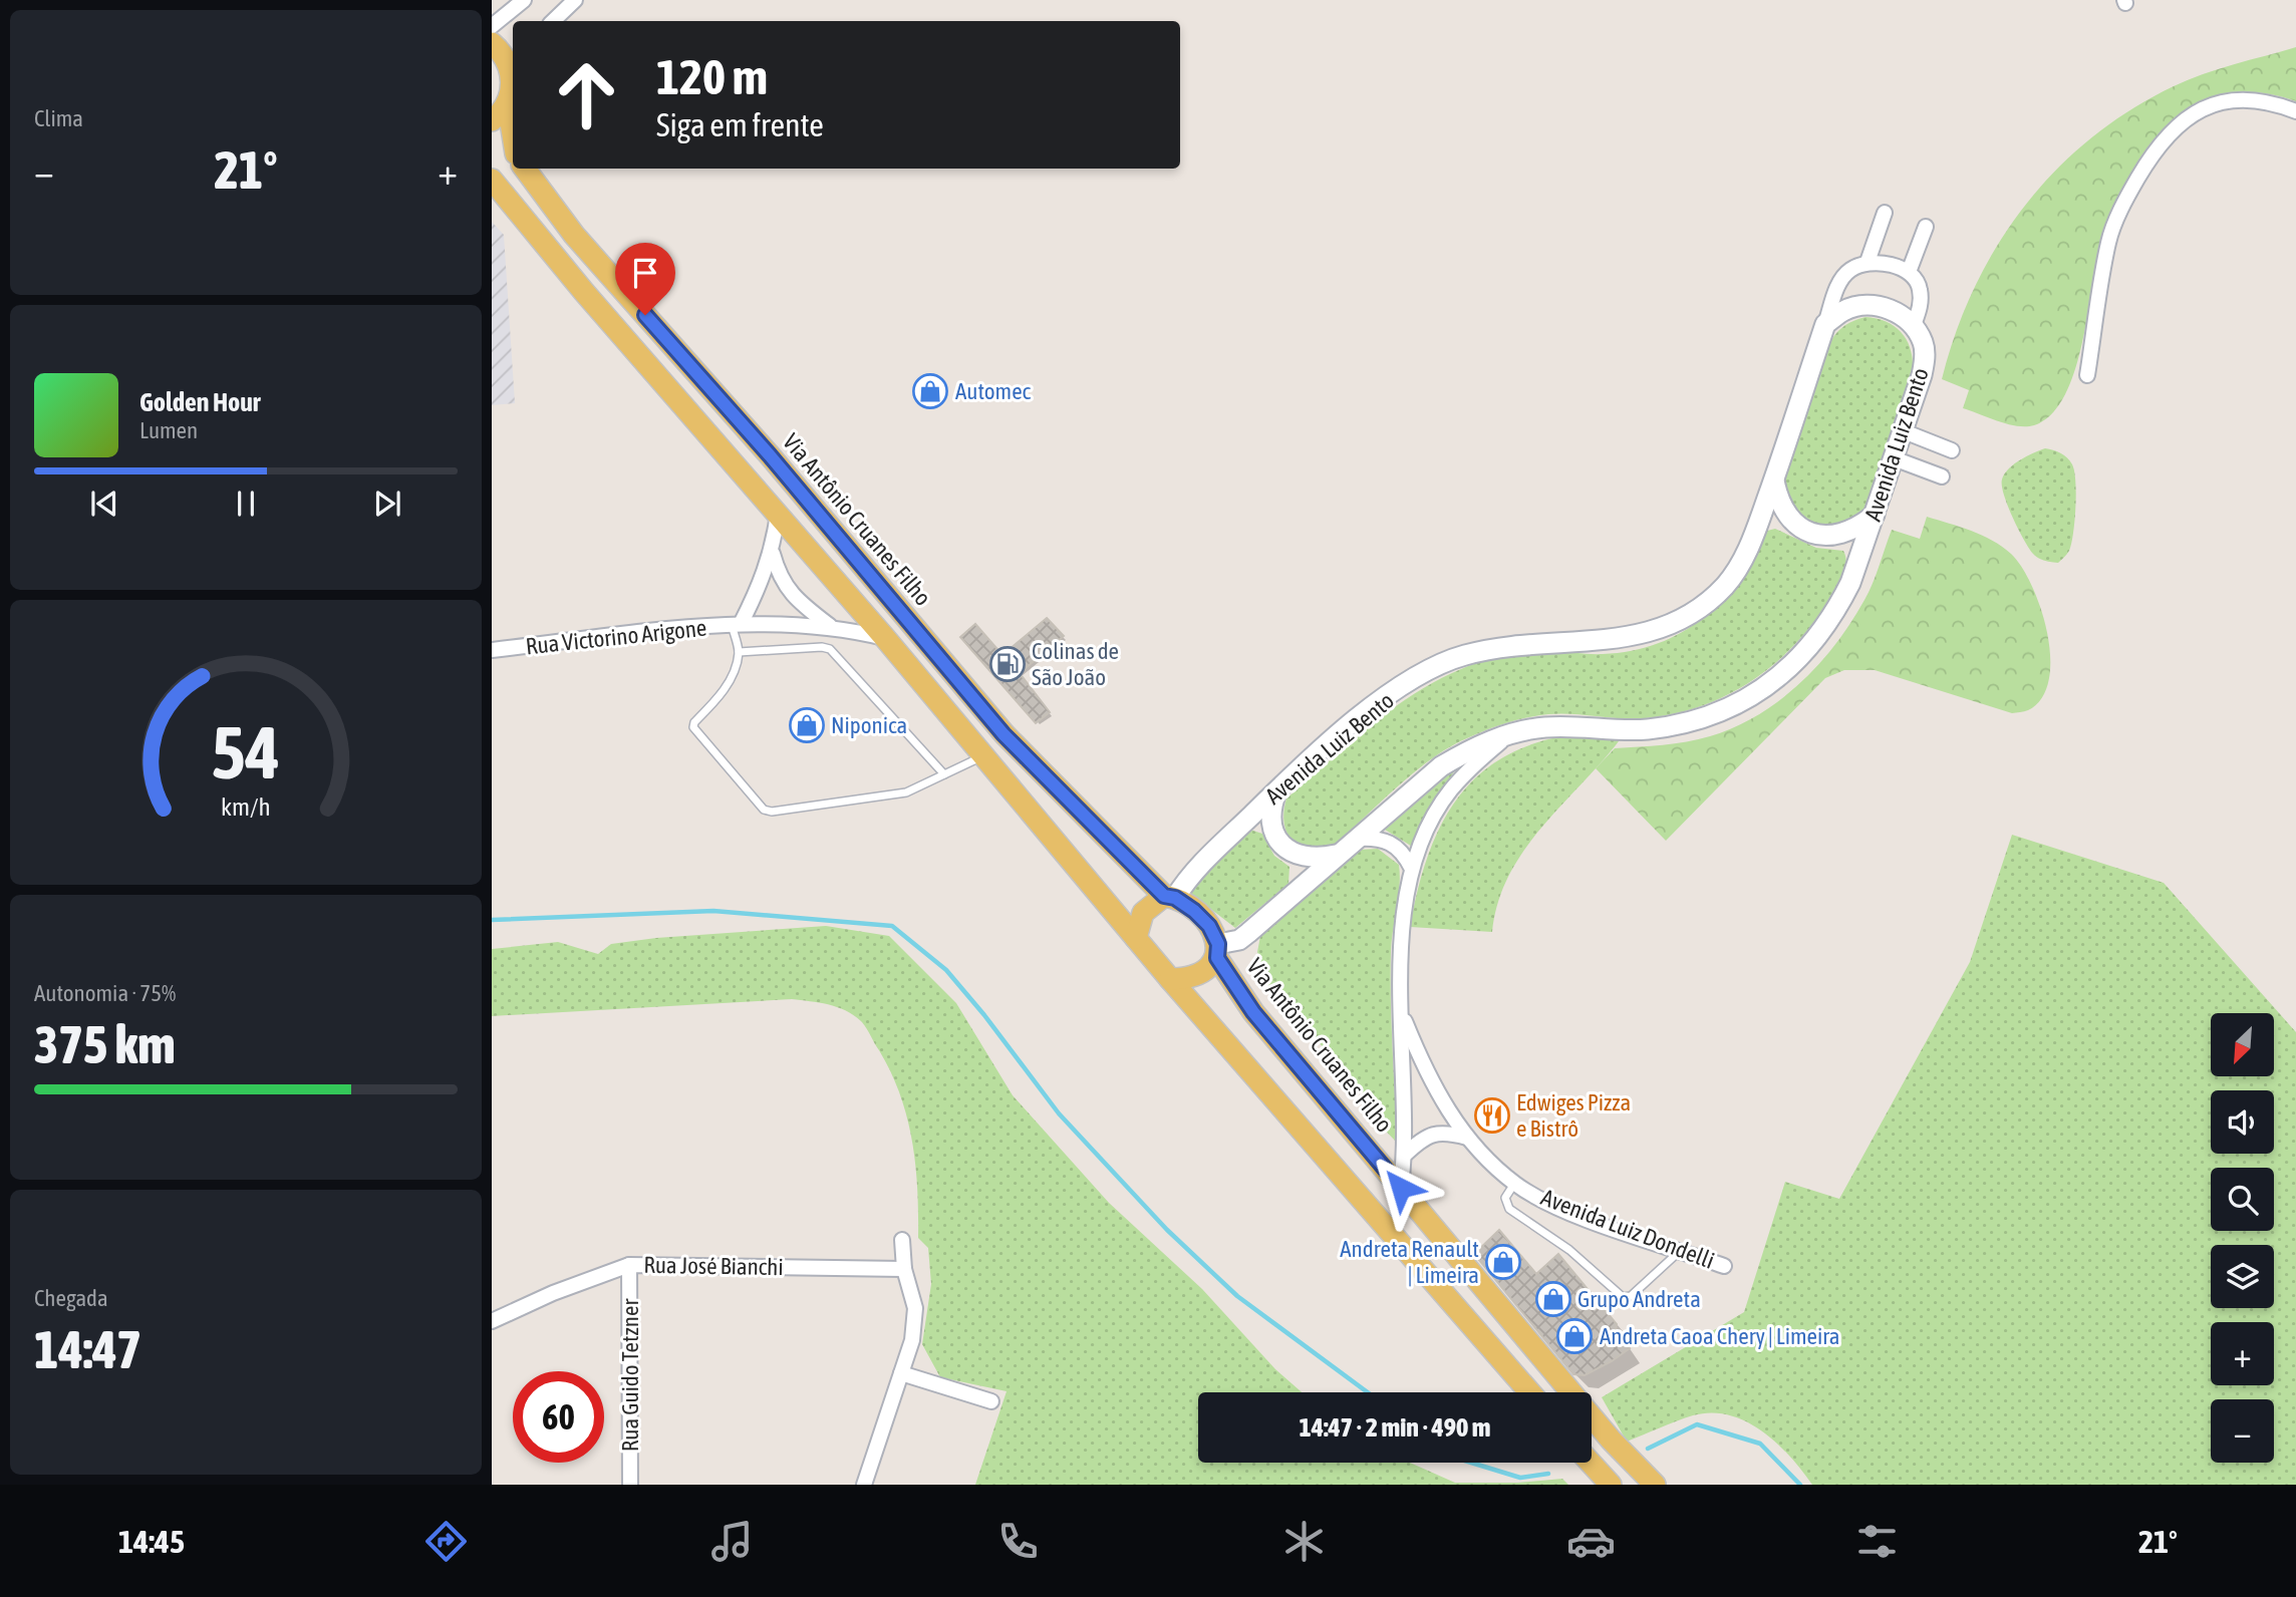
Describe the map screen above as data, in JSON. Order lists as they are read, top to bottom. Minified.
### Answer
{"streets":{"main road":["Via Antônio Cruanes Filho"],"street":["Avenida Luiz Bento","Rua Victorino Arigone","Avenida Luiz Dondelli","Rua José Bianchi","Rua Guido Tetzner"]},"crossings":[["Avenida Luiz Bento","Via Antônio Cruanes Filho"],["Avenida Luiz Bento","Avenida Luiz Dondelli"],["Via Antônio Cruanes Filho","Avenida Luiz Dondelli"],["Rua José Bianchi","Rua Guido Tetzner"]],"places":{"shop":["Automec","Niponica","Andreta Renault | Limeira","Grupo Andreta","Andreta Caoa Chery | Limeira"],"fuel station":["Colinas de São João"],"restaurant":["Edwiges Pizza e Bistrô"]},"north":"bottom left","page":{"tile":["Clima",["Autonomia · 75%","375 km"],["Chegada","14:47"]],"turn":["120 m","Siga em frente"],"heat":["−","21°","+"],"song":["Golden Hour","Lumen"],"map_buttons":["+","−"],"limit":"60","trip":"14:47 · 2 min · 490 m","tabs":["14:45","21°"],"gauge":["54","km/h"]}}
